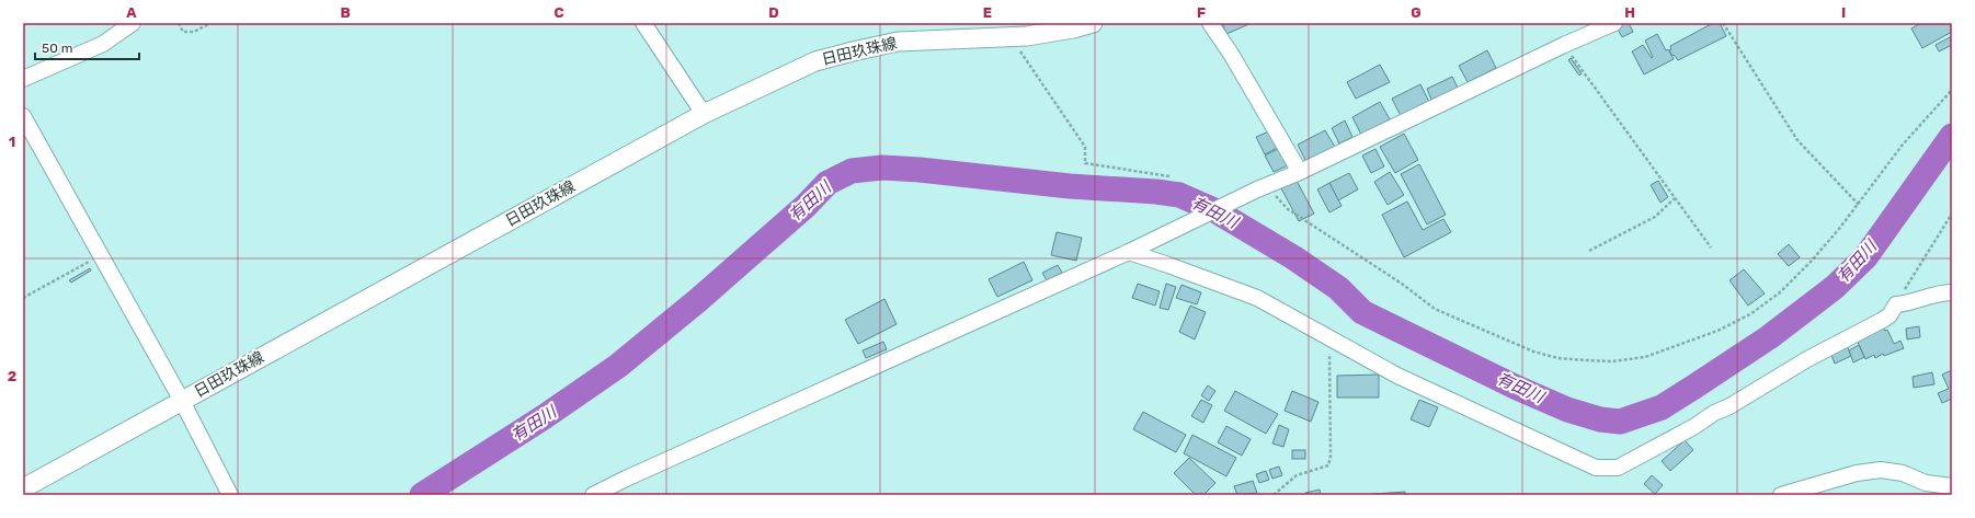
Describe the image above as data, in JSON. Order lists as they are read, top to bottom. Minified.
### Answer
{"streets":{"main road":["日田玖珠線"]},"water":["有田川"],"scale_bar":"50 m","grid":{"columns":["A","B","C","D","E","F","G","H","I"],"rows":["1","2"]}}
